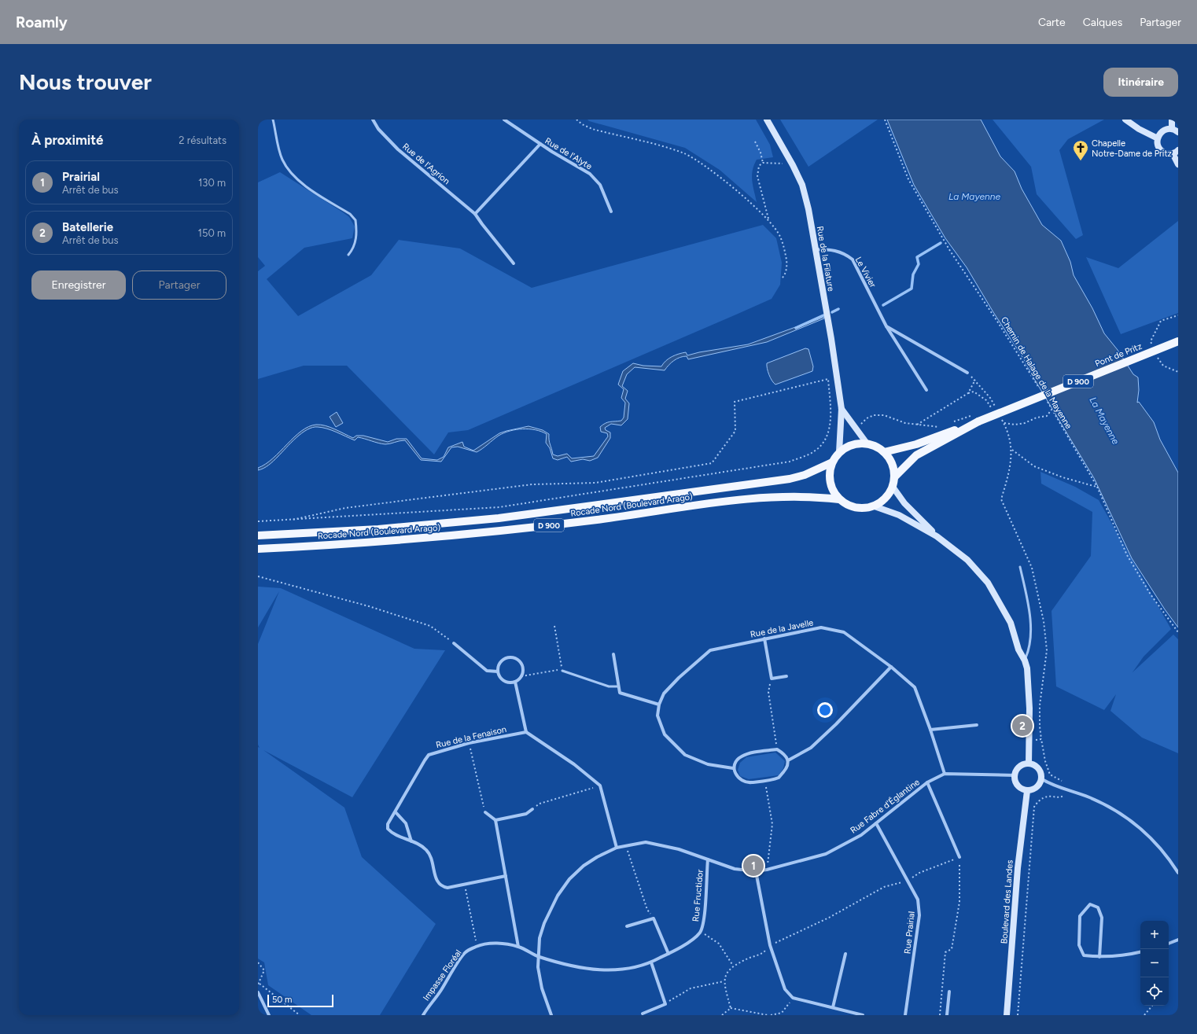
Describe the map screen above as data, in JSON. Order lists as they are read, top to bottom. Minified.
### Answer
{"streets":{"main road":["Pont de Pritz","D 900","Rocade Nord (Boulevard Arago)"],"street":["Rue de l'Alyte","Rue de l'Agrion","Rue de la Filature","Le Vivier","Rue de la Javelle","Rue de la Fenaison","Rue Fabre d'Églantine","Rue Fructidor","Boulevard des Landes","Rue Prairial","Impasse Floréal"],"path":["Chemin de Halage de la Mayenne"]},"crossings":[["Rue de la Filature","Le Vivier"],["Rue de la Filature","Pont de Pritz"],["Rue de la Filature","Rocade Nord (Boulevard Arago)"],["Pont de Pritz","Rocade Nord (Boulevard Arago)"],["Rue de la Javelle","Rue Fabre d'Églantine"],["Rue Fabre d'Églantine","Rue Fructidor"],["Rue Fabre d'Églantine","Boulevard des Landes"],["Rue Fabre d'Églantine","Rue Prairial"],["Rue Fructidor","Impasse Floréal"]],"water":["La Mayenne"],"places":{"church":["Chapelle Notre-Dame de Pritz"]},"scale_bar":"50 m","page":{"header":"Roamly","nav":["Carte","Calques","Partager"],"buttons":["Itinéraire",["Enregistrer","Partager"]],"title":"Nous trouver","heading":["À proximité","2 résultats"],"list":[{"mark":"1","name":"Prairial","note":"Arrêt de bus","value":"130 m"},{"mark":"2","name":"Batellerie","note":"Arrêt de bus","value":"150 m"}],"pins":["2","1"],"map_buttons":["+","−"],"scale":"50 m"}}
